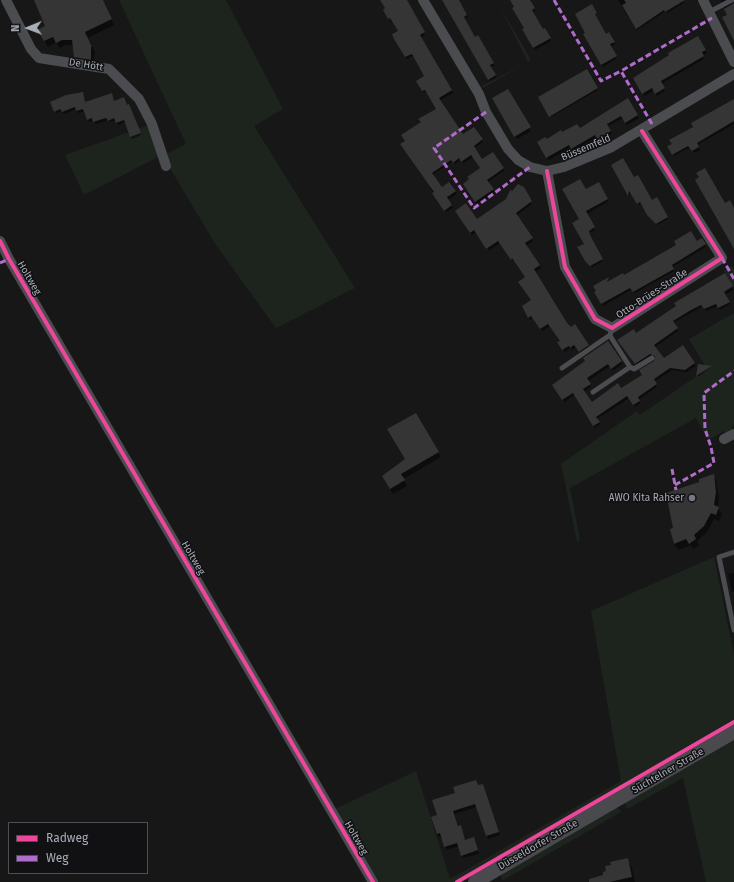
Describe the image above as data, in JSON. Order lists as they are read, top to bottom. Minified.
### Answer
{"streets":{"main road":["Süchtelner Straße","Düsseldorfer Straße"],"street":["De Hött","Büssemfeld","Holtweg","Otto-Brües-Straße"]},"crossings":[["Büssemfeld","Otto-Brües-Straße"],["Süchtelner Straße","Düsseldorfer Straße"]],"places":["AWO Kita Rahser"],"legend":["Radweg","Weg"],"north":"left"}
